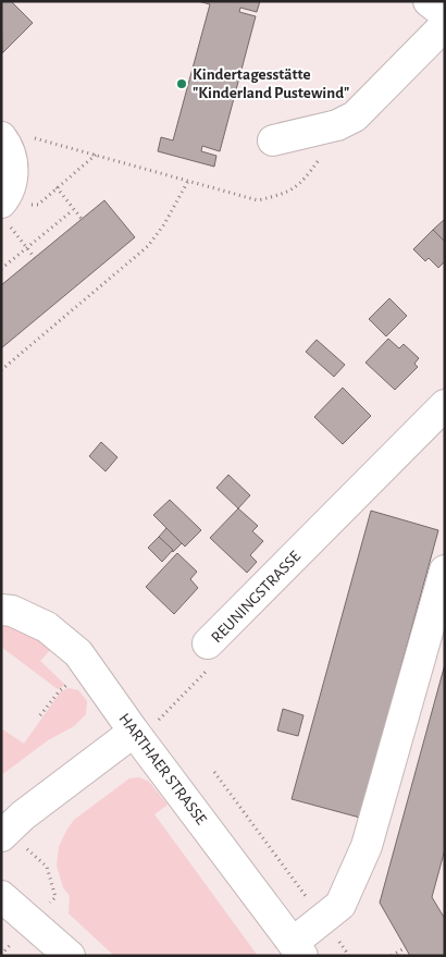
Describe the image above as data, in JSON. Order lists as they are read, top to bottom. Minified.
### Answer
{"streets":{"street":["REUNINGSTRASSE","HARTHAER STRASSE"]},"crossings":[["REUNINGSTRASSE","HARTHAER STRASSE"]],"places":["Kindertagesstätte \"Kinderland Pustewind\""]}
